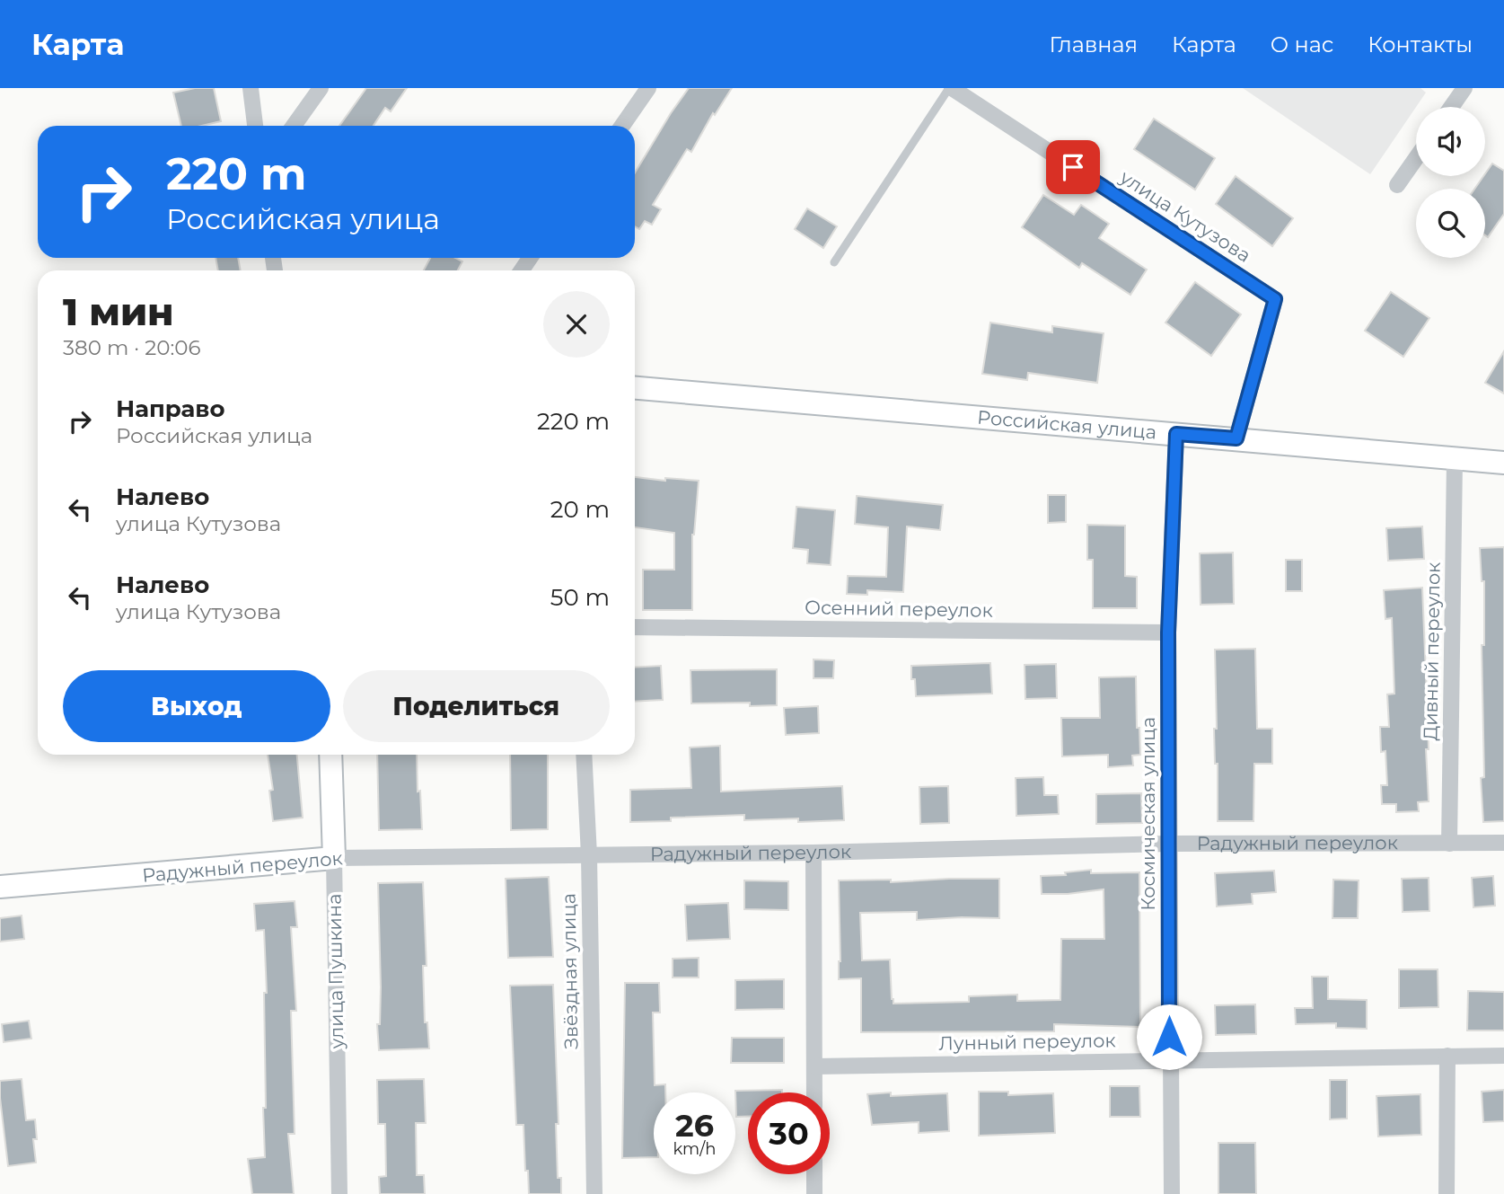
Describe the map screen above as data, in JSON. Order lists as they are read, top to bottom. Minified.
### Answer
{"streets":{"street":["улица Кутузова","Российская улица","Осенний переулок","Дивный переулок","Космическая улица","Радужный переулок","улица Пушкина","Звёздная улица","Лунный переулок"]},"crossings":[["улица Кутузова","Российская улица"],["Российская улица","Дивный переулок"],["Российская улица","Космическая улица"],["Осенний переулок","Космическая улица"],["Дивный переулок","Радужный переулок"],["Космическая улица","Радужный переулок"],["Космическая улица","Лунный переулок"],["Радужный переулок","улица Пушкина"],["Радужный переулок","Звёздная улица"]],"page":{"header":"Карта","nav":["Главная","Карта","О нас","Контакты"],"turn":["220 m","Российская улица"],"heading":["1 мин","380 m · 20:06"],"list":[{"name":"Направо","note":"Российская улица","value":"220 m"},{"name":"Налево","note":"улица Кутузова","value":"20 m"},{"name":"Налево","note":"улица Кутузова","value":"50 m"}],"buttons":["Выход","Поделиться"],"speed":"26 km/h","limit":"30"}}
